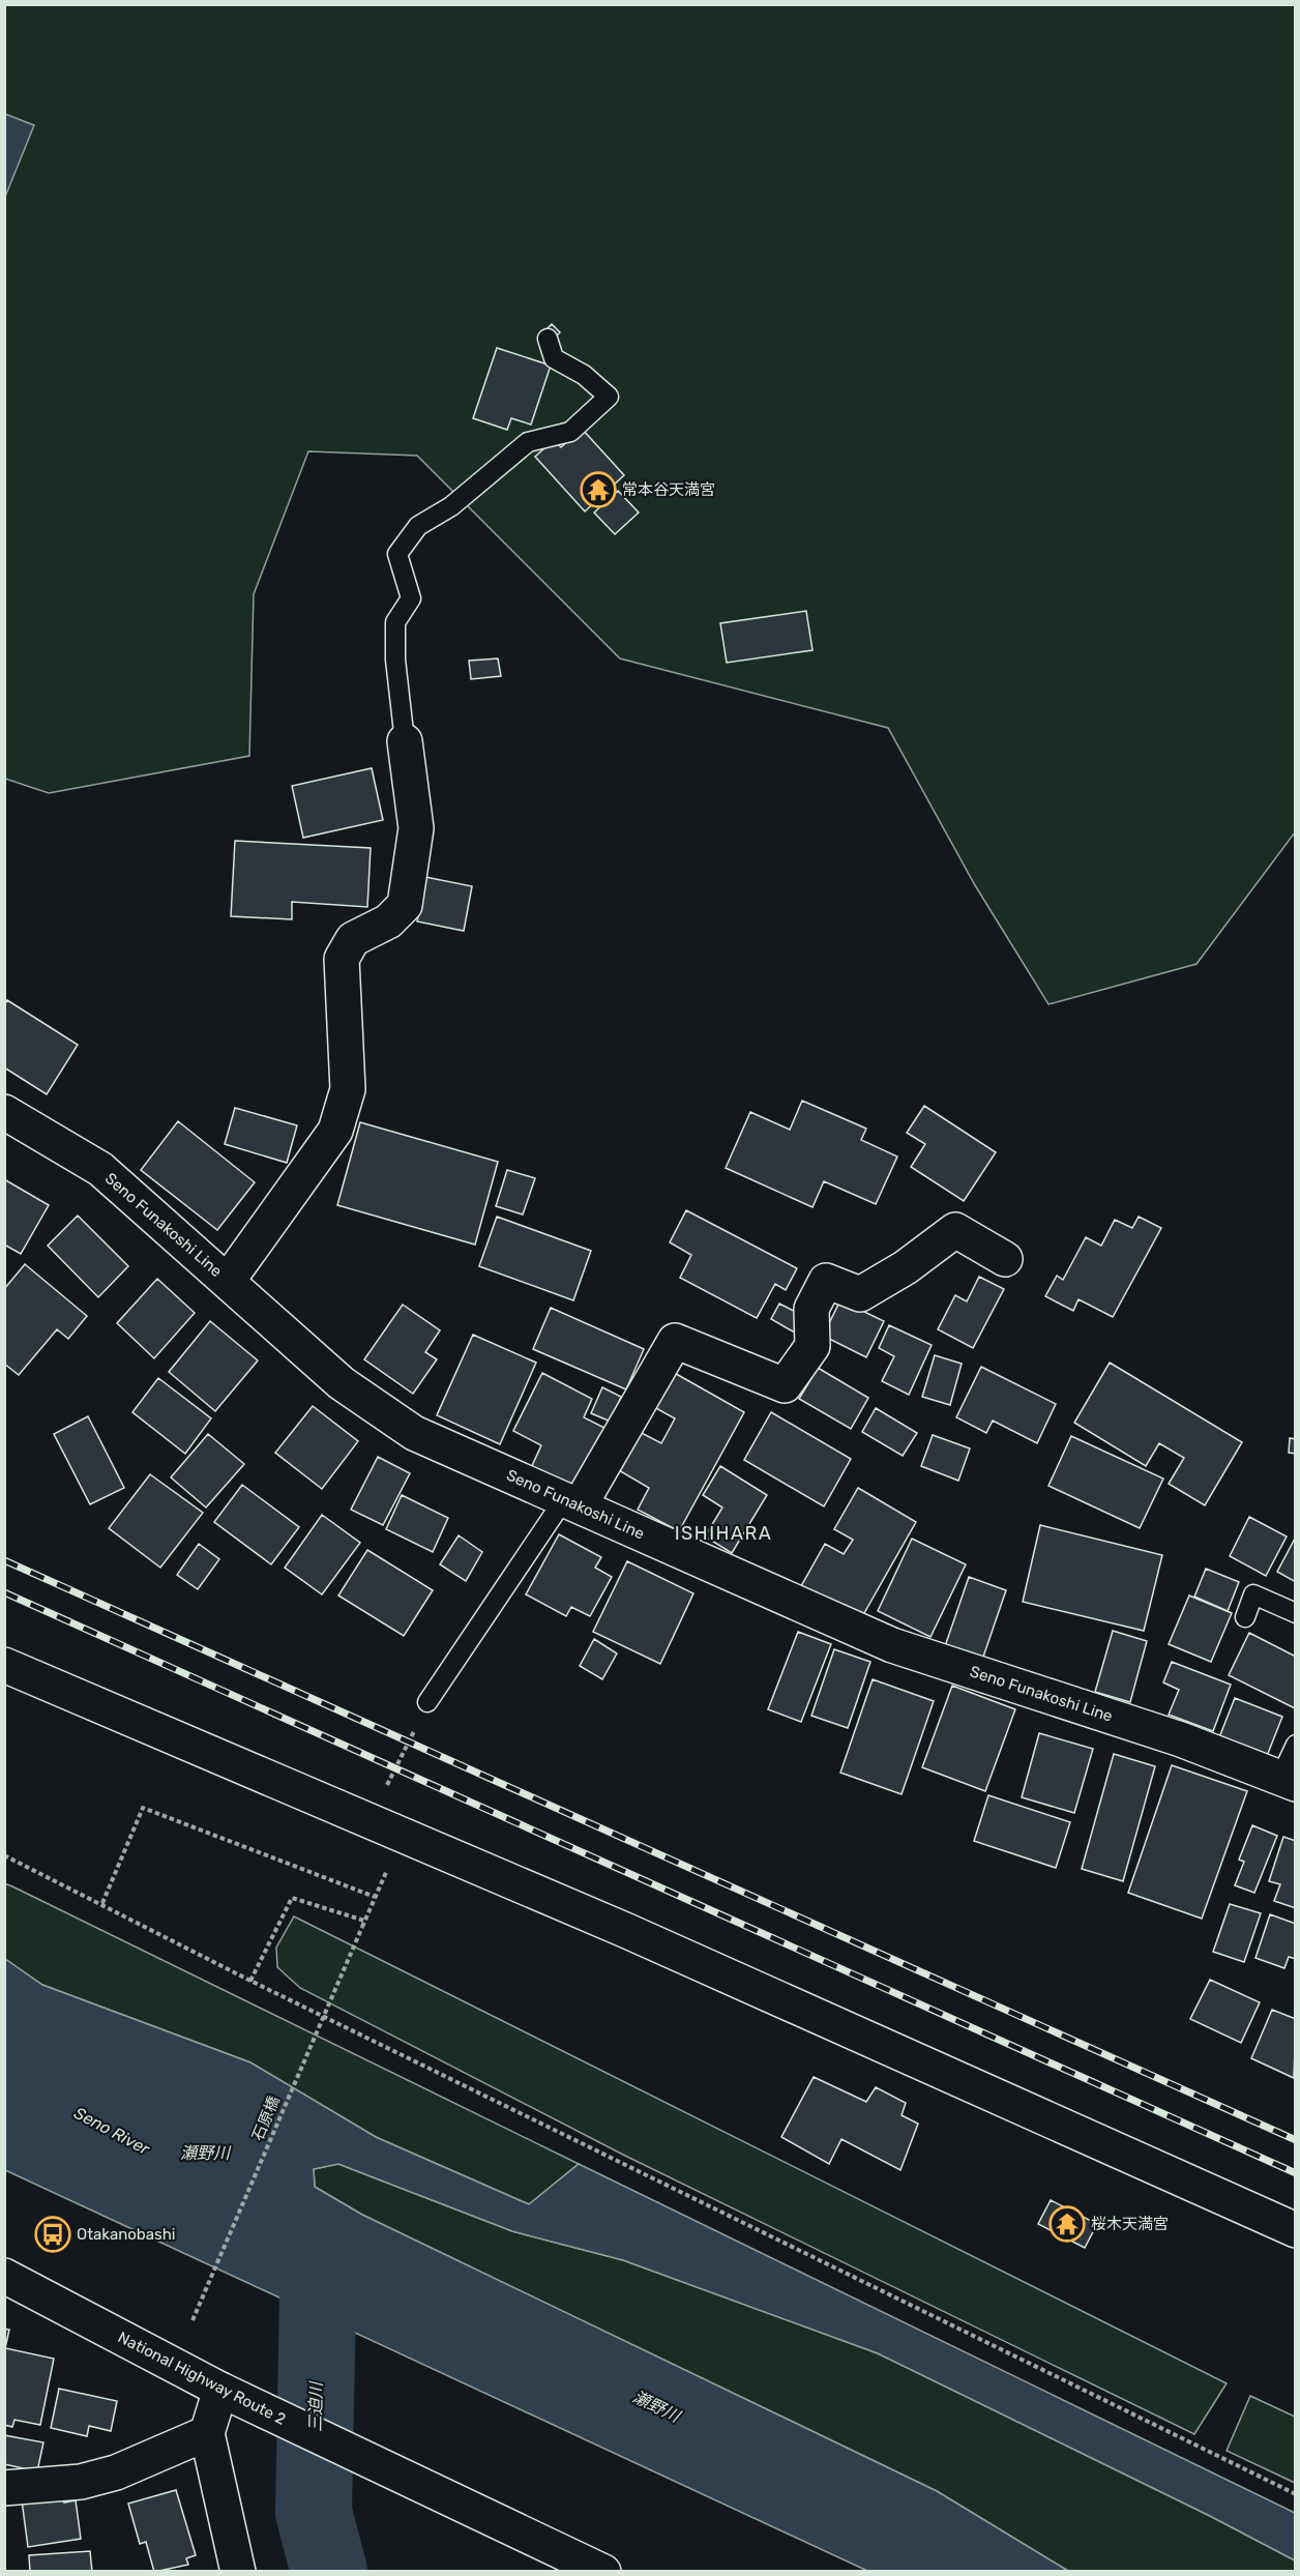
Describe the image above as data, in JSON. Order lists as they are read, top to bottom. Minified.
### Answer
{"streets":{"main road":["Seno Funakoshi Line","National Highway Route 2"],"path":["石原橋"]},"districts":["ISHIHARA"],"water":["Seno River","瀬野川","三迫川"],"places":{"temple":["常本谷天満宮","桜木天満宮"],"bus stop":["Otakanobashi"]}}
